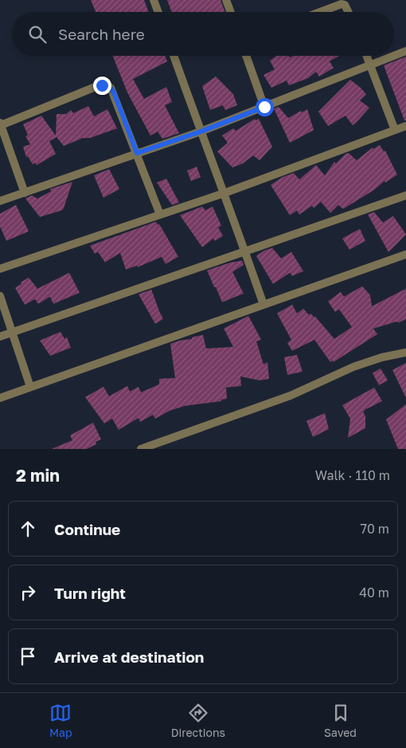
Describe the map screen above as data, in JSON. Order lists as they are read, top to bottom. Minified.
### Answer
{"page":{"search":"Search here","heading":["2 min","Walk · 110 m"],"list":[["Continue","70 m"],["Turn right","40 m"],"Arrive at destination"],"nav":["Map","Directions","Saved"]}}
